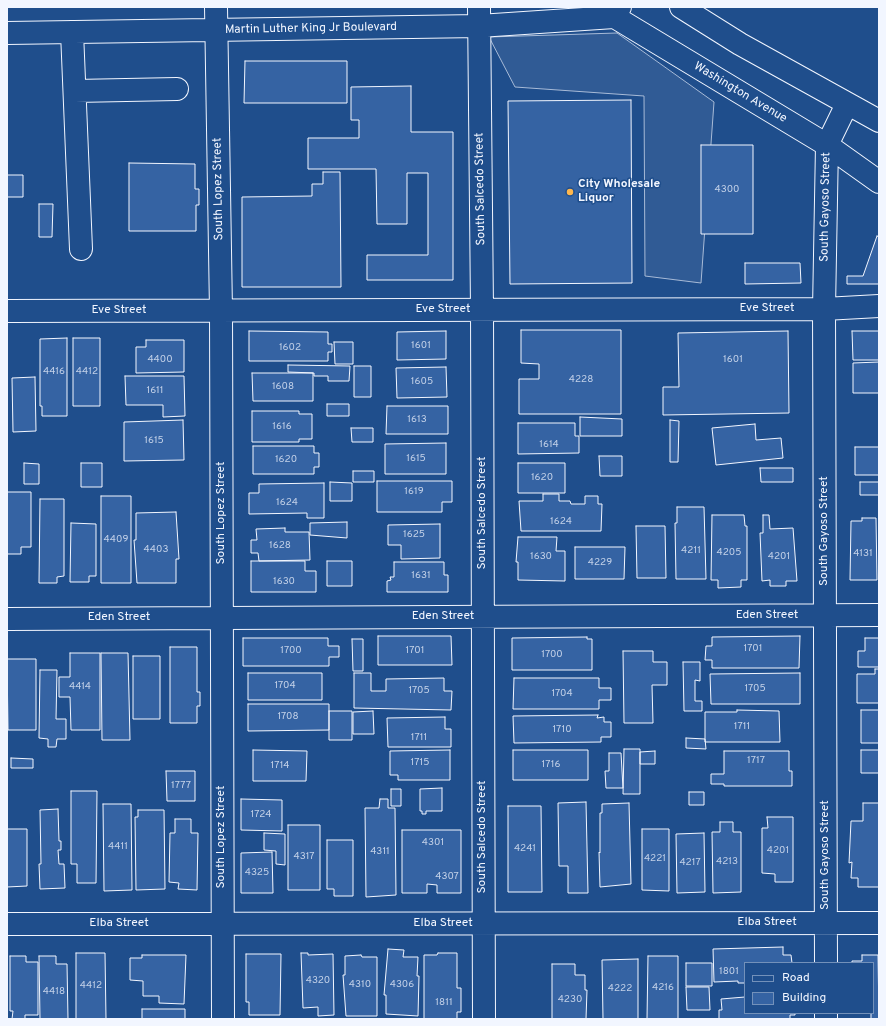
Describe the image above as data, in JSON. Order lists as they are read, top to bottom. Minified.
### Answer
{"streets":{"street":["Martin Luther King Jr Boulevard","Washington Avenue","South Lopez Street","South Salcedo Street","South Gayoso Street","Eve Street","Eden Street","Elba Street"]},"crossings":[["Martin Luther King Jr Boulevard","Washington Avenue"],["Martin Luther King Jr Boulevard","South Lopez Street"],["Martin Luther King Jr Boulevard","South Salcedo Street"],["Washington Avenue","South Gayoso Street"],["South Lopez Street","Eve Street"],["South Lopez Street","Eden Street"],["South Lopez Street","Elba Street"],["South Salcedo Street","Eve Street"],["South Salcedo Street","Eden Street"],["South Salcedo Street","Elba Street"],["South Gayoso Street","Eve Street"],["South Gayoso Street","Eden Street"],["South Gayoso Street","Elba Street"]],"places":["City Wholesale Liquor"],"house_numbers":["4300","1601","1602","4400","1601","4416","4412","4228","1605","1608","1611","1613","1616","1615","1614","1615","1620","1620","1619","1624","1624","1625","4409","1628","4403","4211","4205","4131","1630","4201","4229","1631","1630","1701","1700","1701","1700","1704","4414","1705","1705","1704","1708","1711","1710","1711","1717","1715","1716","1714","1777","1724","4301","4411","4241","4201","4311","4317","4221","4213","4217","4325","4307","1801","4320","4310","4306","4412","4216","4222","4418","4230","1811"],"legend":["Road","Building"]}
